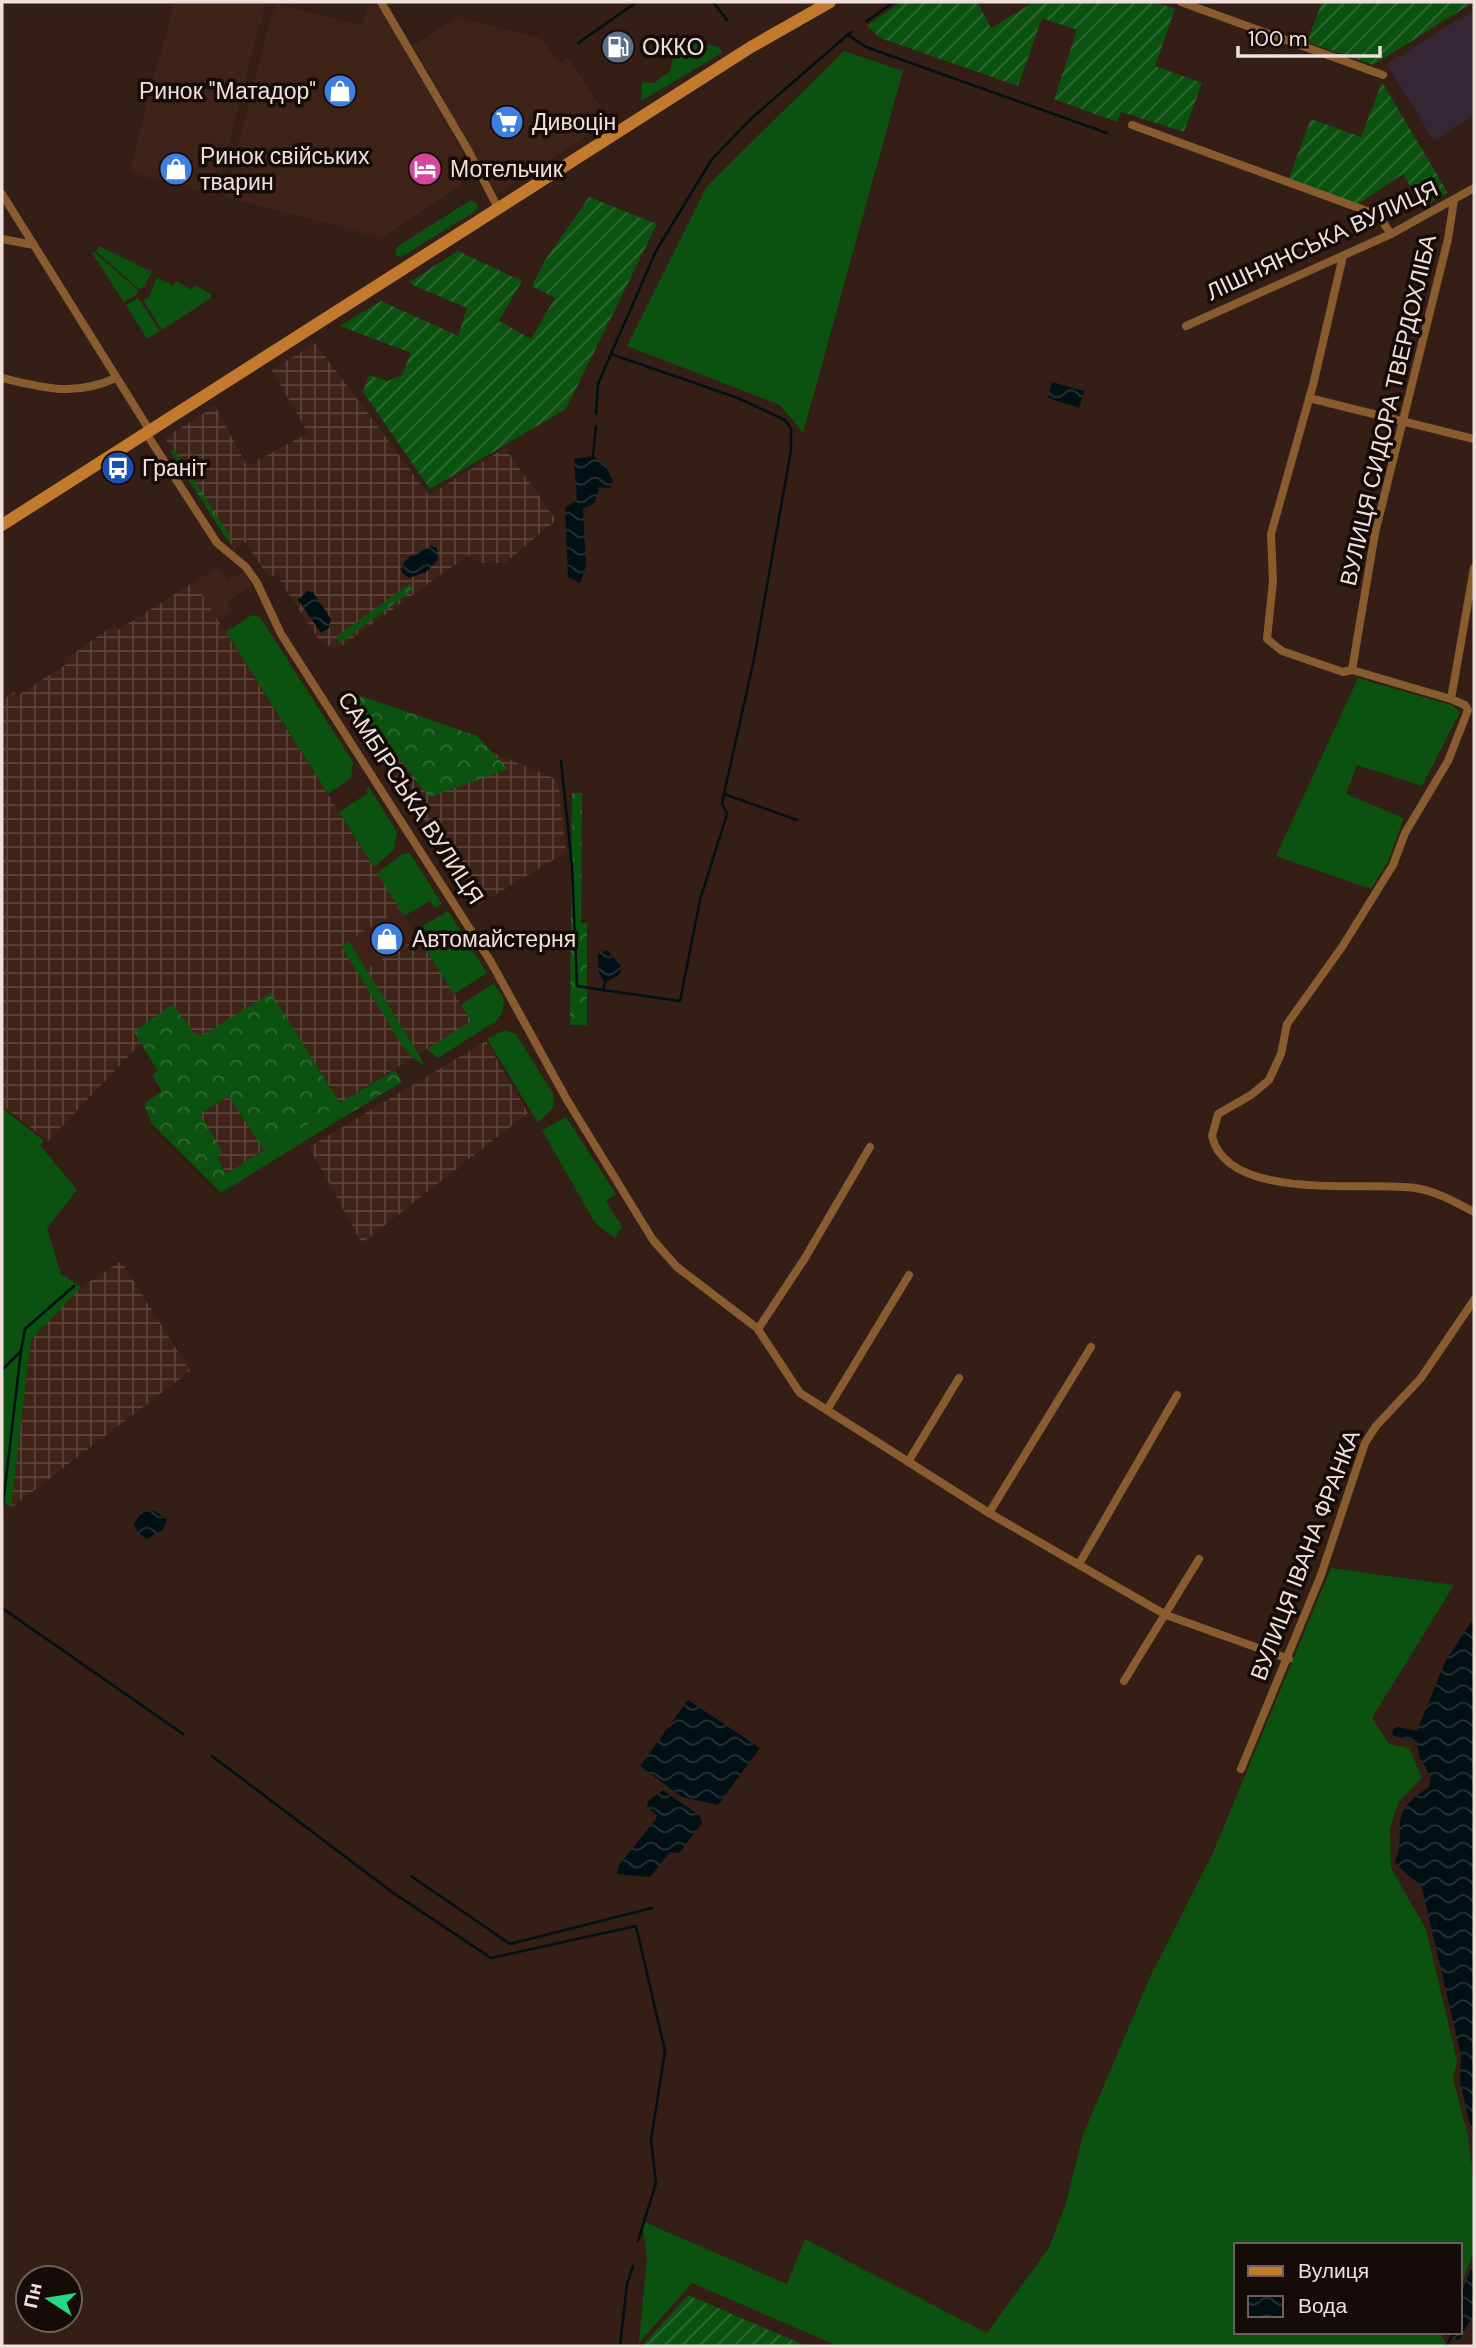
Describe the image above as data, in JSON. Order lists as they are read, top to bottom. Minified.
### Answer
{"streets":{"street":["ЛІШНЯНСЬКА ВУЛИЦЯ","ВУЛИЦЯ СИДОРА ТВЕРДОХЛІБА","САМБІРСЬКА ВУЛИЦЯ","ВУЛИЦЯ ІВАНА ФРАНКА"]},"crossings":[["ЛІШНЯНСЬКА ВУЛИЦЯ","ВУЛИЦЯ СИДОРА ТВЕРДОХЛІБА"],["САМБІРСЬКА ВУЛИЦЯ","ВУЛИЦЯ ІВАНА ФРАНКА"]],"places":{"fuel station":["ОККО"],"shop":["Ринок \"Матадор\"","Ринок свійських тварин","Автомайстерня"],"supermarket":["Дивоцін"],"hotel":["Мотельчик"],"bus stop":["Граніт"]},"legend":["Вулиця","Вода"],"scale_bar":"100 m","north":"left"}
